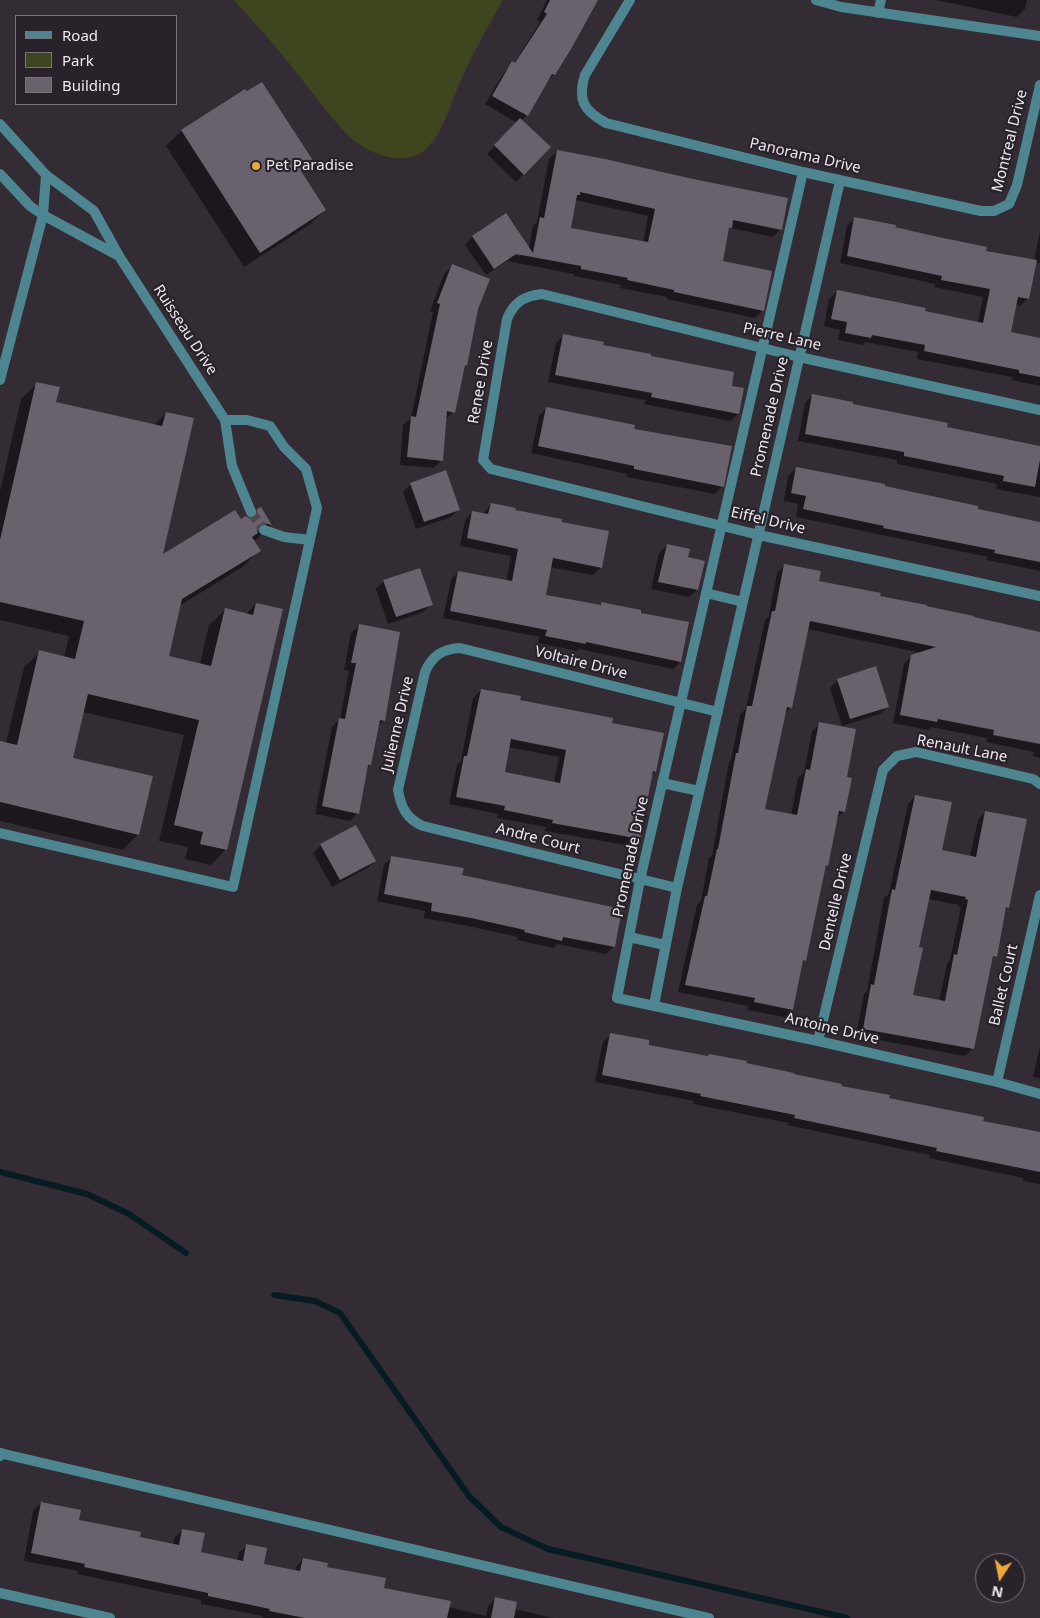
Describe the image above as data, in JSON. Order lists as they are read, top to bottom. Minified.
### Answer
{"streets":{"street":["Montreal Drive","Panorama Drive","Ruisseau Drive","Pierre Lane","Renee Drive","Promenade Drive","Eiffel Drive","Voltaire Drive","Julienne Drive","Renault Lane","Andre Court","Dentelle Drive","Ballet Court","Antoine Drive"]},"crossings":[["Montreal Drive","Panorama Drive"],["Panorama Drive","Promenade Drive"],["Pierre Lane","Renee Drive"],["Pierre Lane","Promenade Drive"],["Renee Drive","Eiffel Drive"],["Promenade Drive","Eiffel Drive"],["Promenade Drive","Voltaire Drive"],["Promenade Drive","Andre Court"],["Promenade Drive","Antoine Drive"],["Voltaire Drive","Julienne Drive"],["Julienne Drive","Andre Court"],["Renault Lane","Dentelle Drive"],["Dentelle Drive","Antoine Drive"],["Ballet Court","Antoine Drive"]],"places":["Pet Paradise"],"legend":["Road","Park","Building"],"north":"bottom"}
